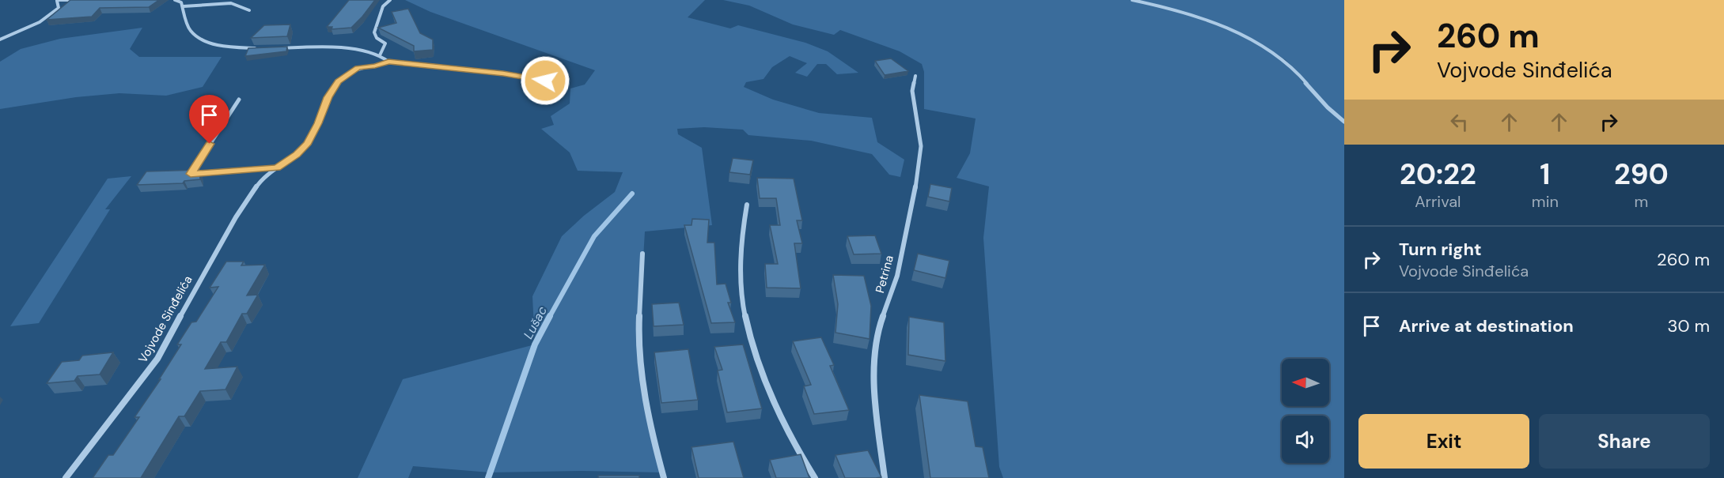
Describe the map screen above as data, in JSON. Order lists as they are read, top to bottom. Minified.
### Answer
{"streets":{"street":["Petrina","Vojvode Sinđelića"]},"water":["Lušac"],"north":"left","page":{"turn":["260 m","Vojvode Sinđelića"],"eta":["20:22","Arrival","1","min","290","m"],"list":[{"name":"Turn right","note":"Vojvode Sinđelića","value":"260 m"},{"name":"Arrive at destination","value":"30 m"}],"buttons":["Exit","Share"]}}
